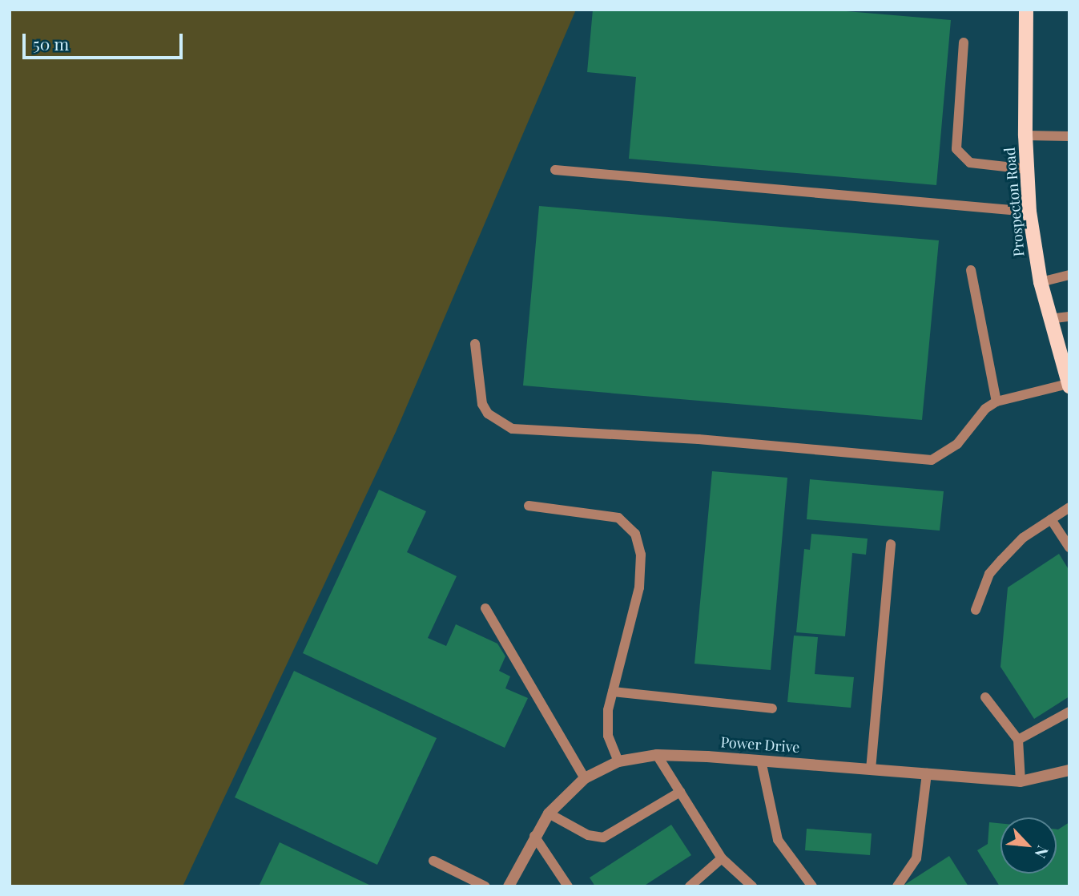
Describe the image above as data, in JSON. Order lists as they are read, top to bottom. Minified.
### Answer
{"streets":{"main road":["Prospecton Road"],"street":["Power Drive"]},"scale_bar":"50 m","north":"bottom right"}
